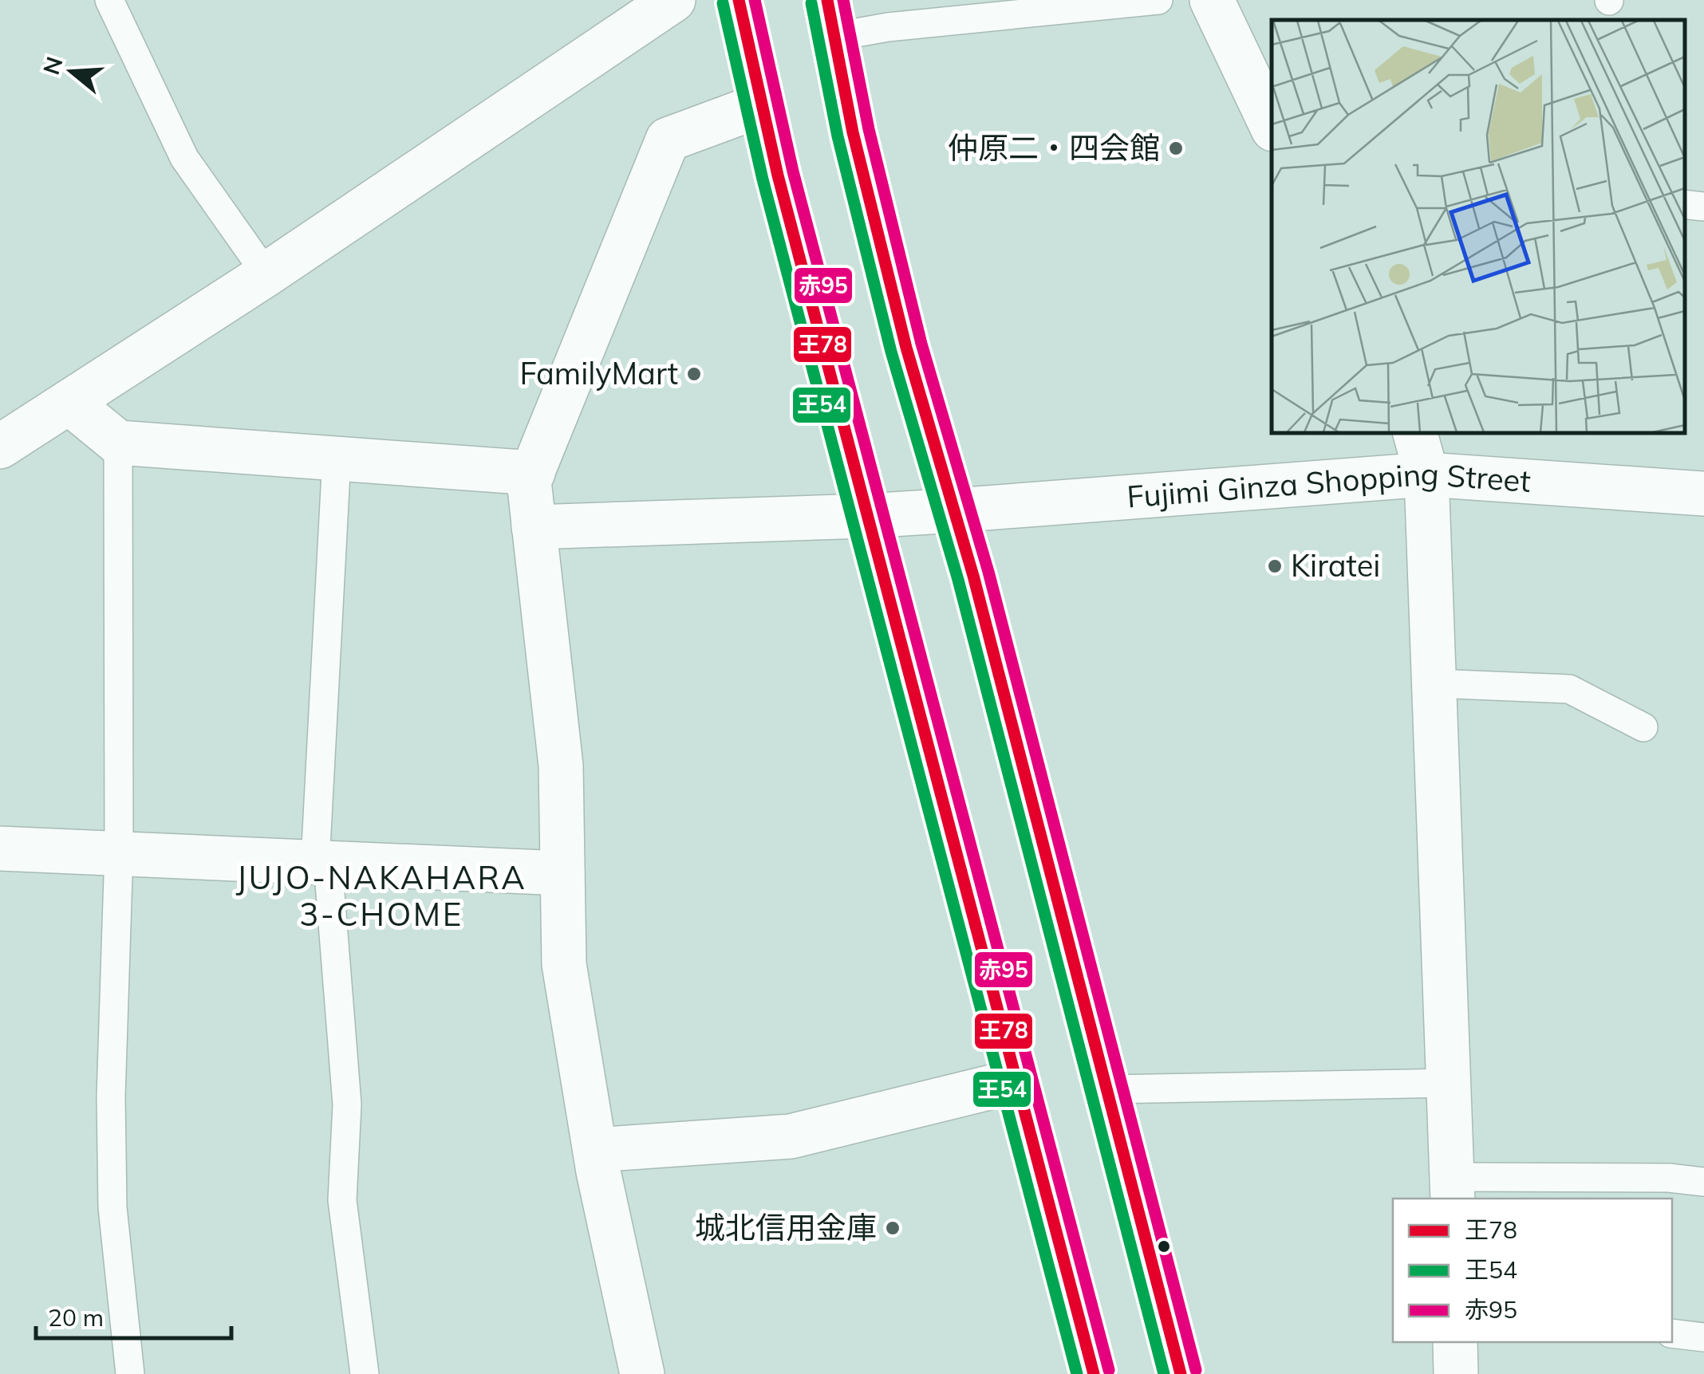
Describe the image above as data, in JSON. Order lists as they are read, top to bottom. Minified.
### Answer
{"streets":{"street":["Fujimi Ginza Shopping Street"]},"districts":["JUJO-NAKAHARA 3-CHOME"],"places":["仲原二・四会館","FamilyMart","Kiratei","城北信用金庫"],"lines":["transit line 王78","transit line 赤95","transit line 王54"],"legend":["王78","王54","赤95"],"scale_bar":"20 m","north":"left"}
